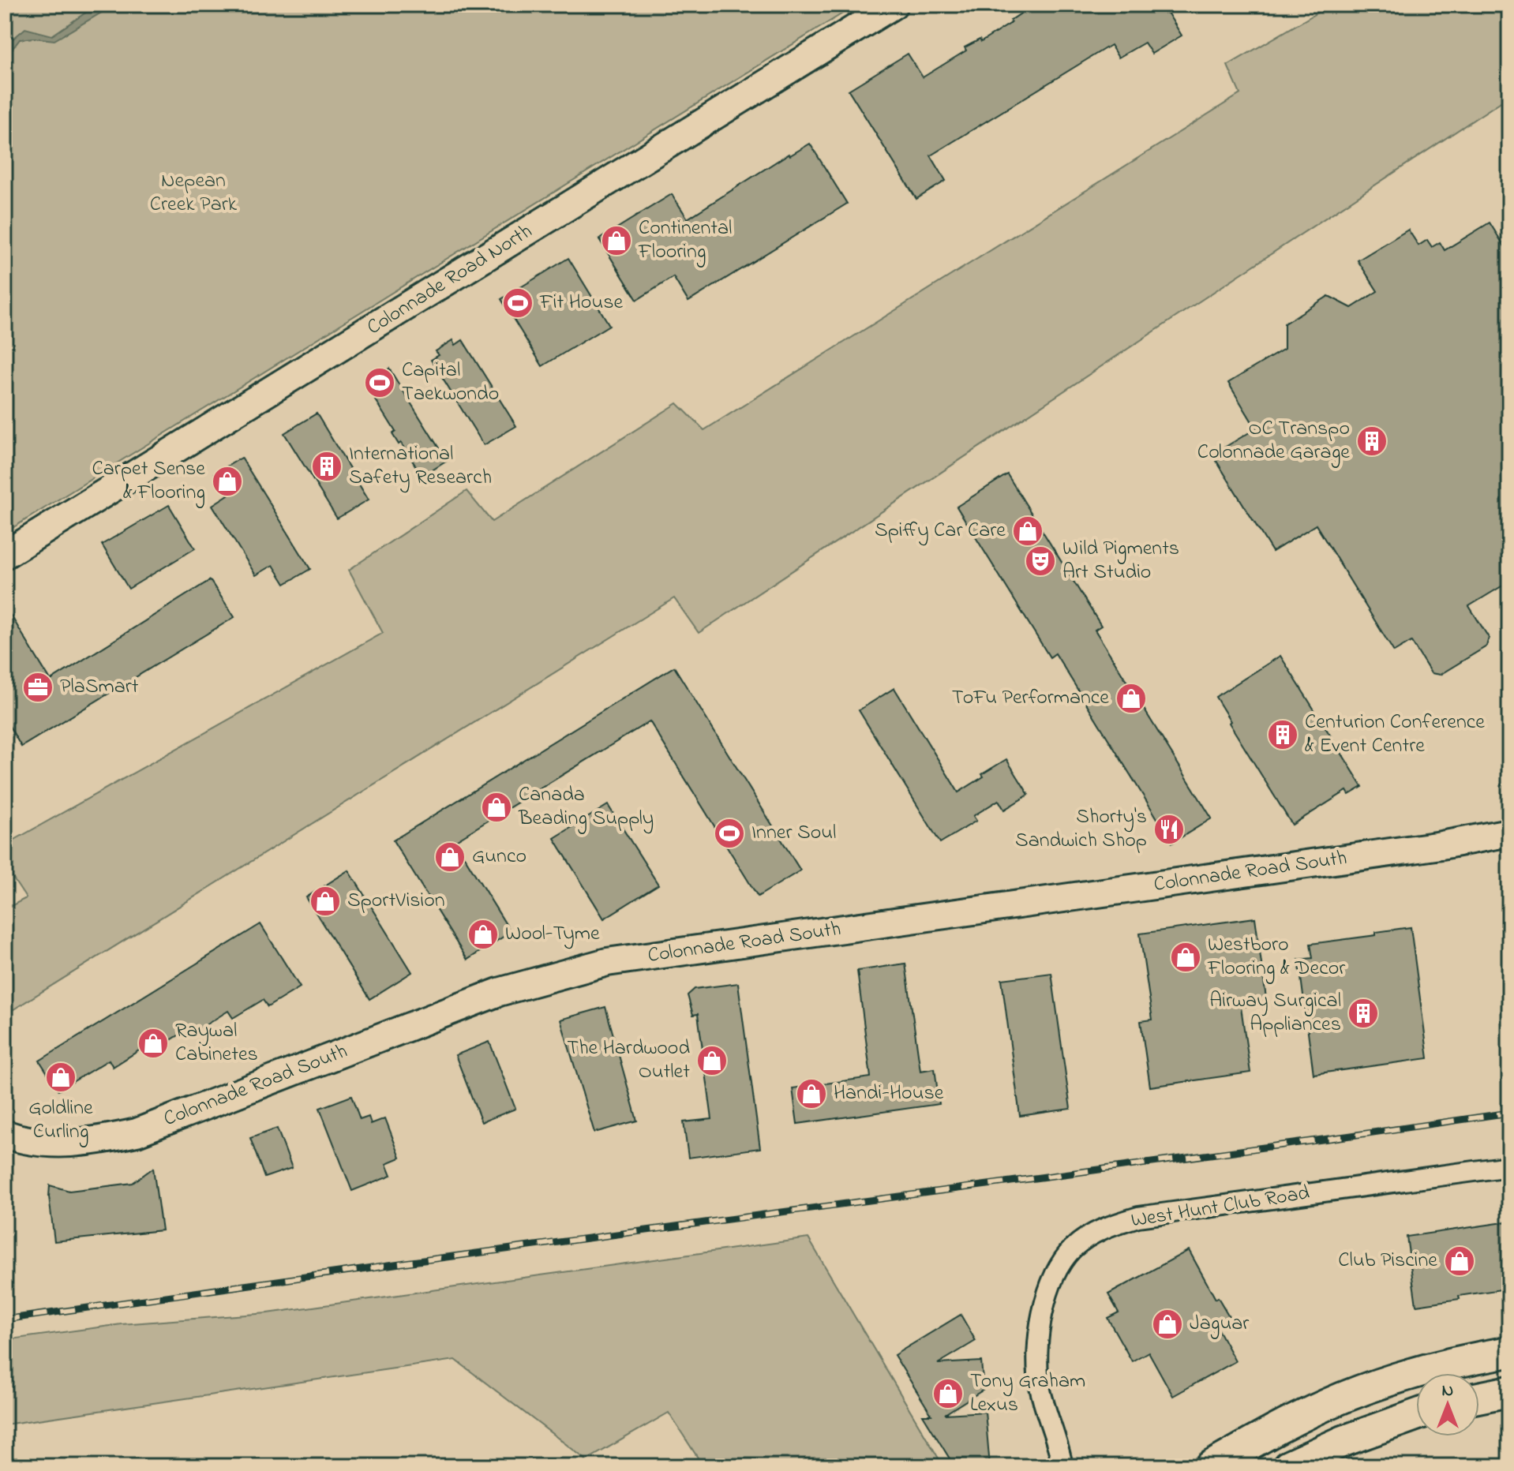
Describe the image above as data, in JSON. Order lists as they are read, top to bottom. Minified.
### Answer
{"streets":{"street":["Colonnade Road North","Colonnade Road South","West Hunt Club Road"]},"parks":["Nepean Creek Park"],"places":{"shop":["Continental Flooring","Carpet Sense & Flooring","Spiffy Car Care","ToFu Performance","Canada Beading Supply","Gunco","SportVision","Wool-Tyme","Westboro Flooring & Decor","Raywal Cabinetes","The Hardwood Outlet","Goldline Curling","Handi-House","Club Piscine","Jaguar","Tony Graham Lexus"],"sports":["Fit House","Capital Taekwondo","Inner Soul"],"building":["OC Transpo Colonnade Garage","International Safety Research","Centurion Conference & Event Centre","Airway Surgical Appliances"],"theatre":["Wild Pigments Art Studio"],"office":["PlaSmart"],"restaurant":["Shorty's Sandwich Shop"]},"north":"top"}
